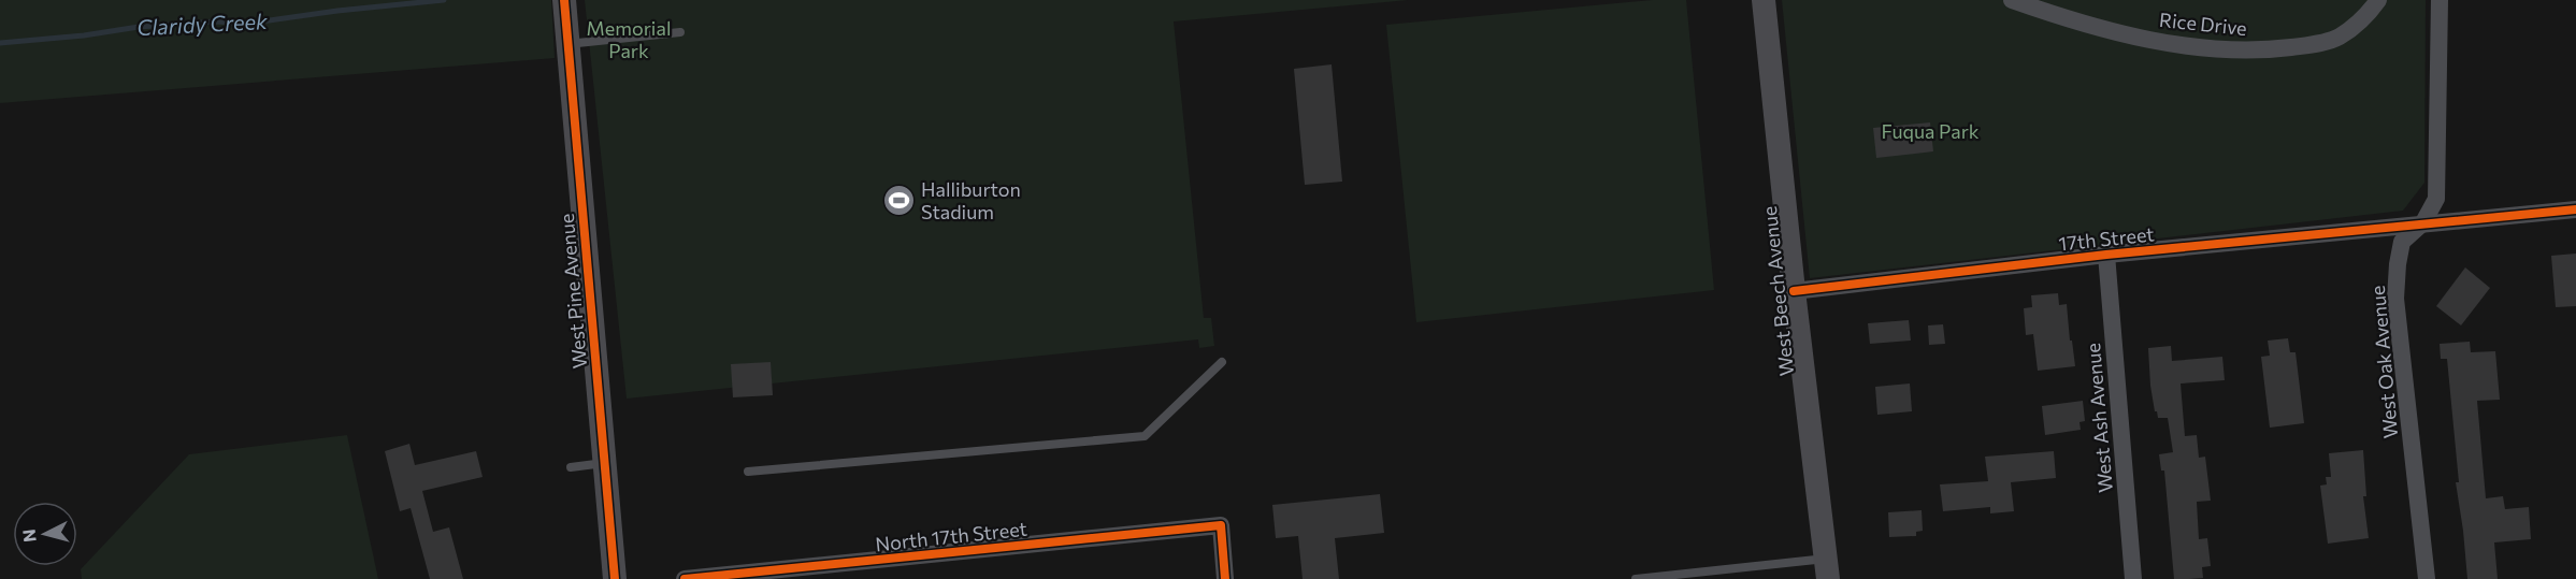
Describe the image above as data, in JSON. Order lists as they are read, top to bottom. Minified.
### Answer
{"streets":{"street":["Rice Drive","17th Street","West Pine Avenue","West Beech Avenue","West Oak Avenue","West Ash Avenue","North 17th Street"]},"crossings":[["17th Street","West Beech Avenue"],["17th Street","West Oak Avenue"],["17th Street","West Ash Avenue"]],"water":["Claridy Creek"],"parks":["Memorial Park","Fuqua Park"],"places":{"sports":["Halliburton Stadium"]},"north":"left"}
